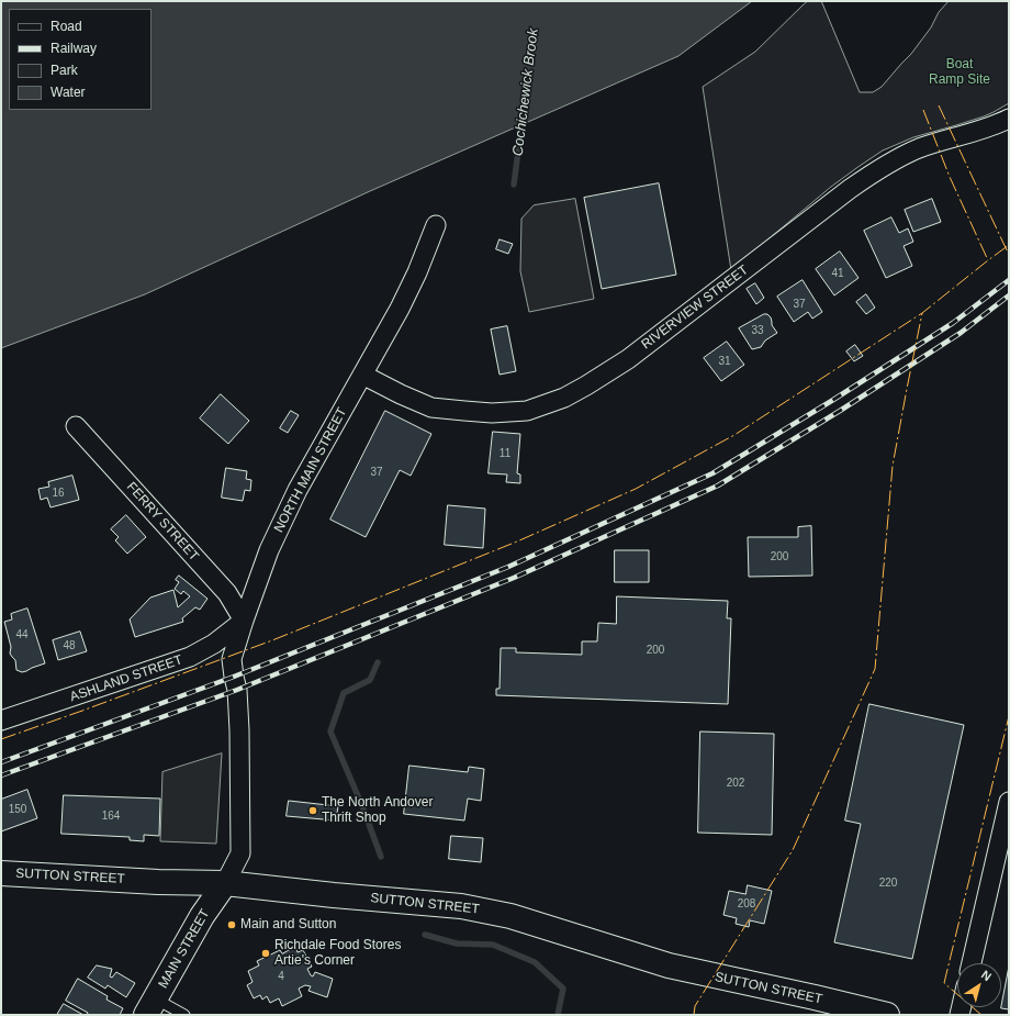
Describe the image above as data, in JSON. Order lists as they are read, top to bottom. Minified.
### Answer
{"streets":{"main road":["SUTTON STREET","MAIN STREET"],"street":["RIVERVIEW STREET","NORTH MAIN STREET","FERRY STREET","ASHLAND STREET"]},"crossings":[["RIVERVIEW STREET","NORTH MAIN STREET"],["NORTH MAIN STREET","FERRY STREET"],["NORTH MAIN STREET","ASHLAND STREET"],["NORTH MAIN STREET","SUTTON STREET"],["NORTH MAIN STREET","MAIN STREET"],["FERRY STREET","ASHLAND STREET"],["SUTTON STREET","MAIN STREET"]],"water":["Cochichewick Brook"],"parks":["Boat Ramp Site"],"places":["The North Andover Thrift Shop","Main and Sutton","Richdale Food Stores Artie's Corner"],"house_numbers":["41","37","33","31","11","37","16","200","44","48","200","202","150","164","220","208","4"],"legend":["Road","Railway","Park","Water"],"north":"top right"}
